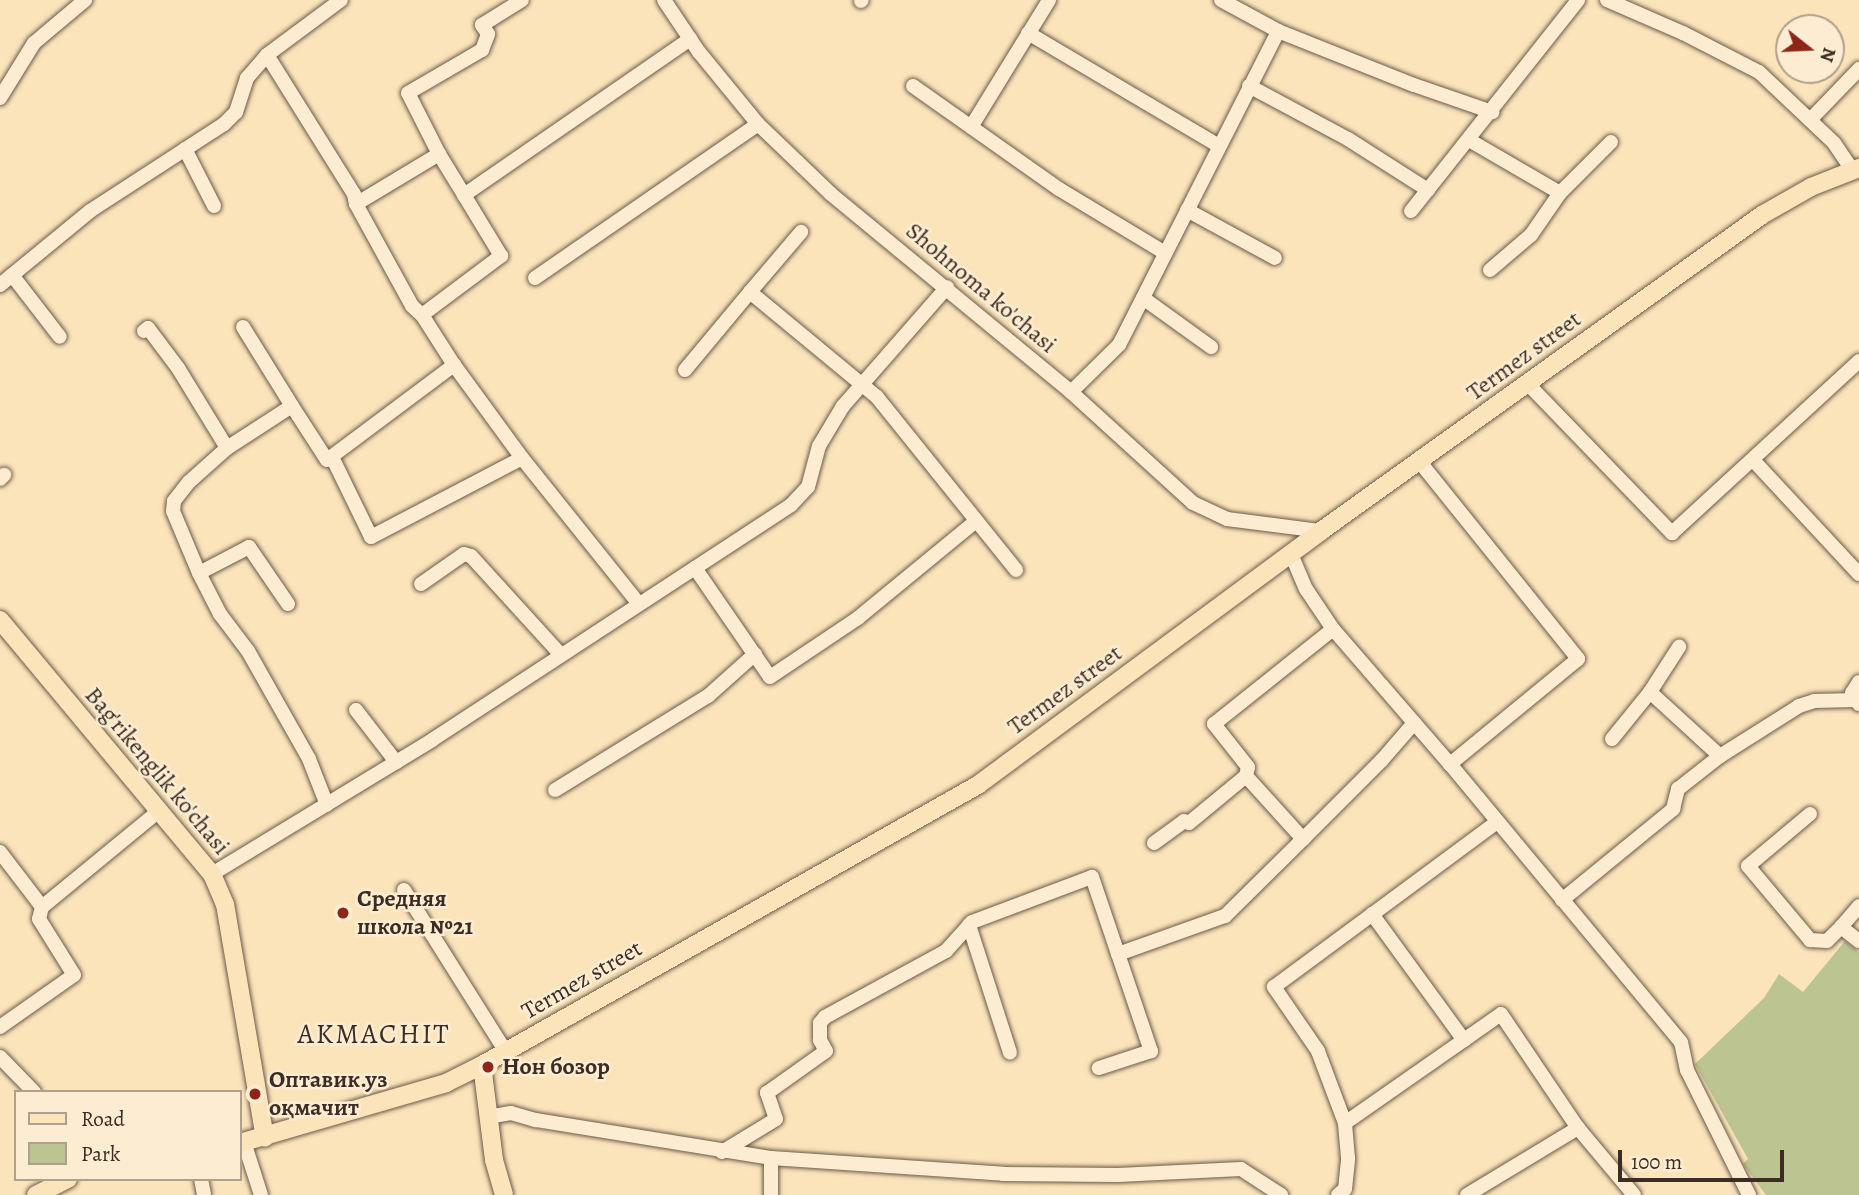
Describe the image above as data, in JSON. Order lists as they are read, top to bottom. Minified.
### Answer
{"streets":{"main road":["Termez street","Bag'rikenglik ko'chasi"],"street":["Shohnoma ko'chasi"]},"crossings":[["Shohnoma ko'chasi","Termez street"],["Termez street","Bag'rikenglik ko'chasi"]],"districts":["AKMACHIT"],"places":["Средняя школа №21","Нон бозор","Оптавик.уз оқмачит"],"legend":["Road","Park"],"scale_bar":"100 m","north":"right"}
